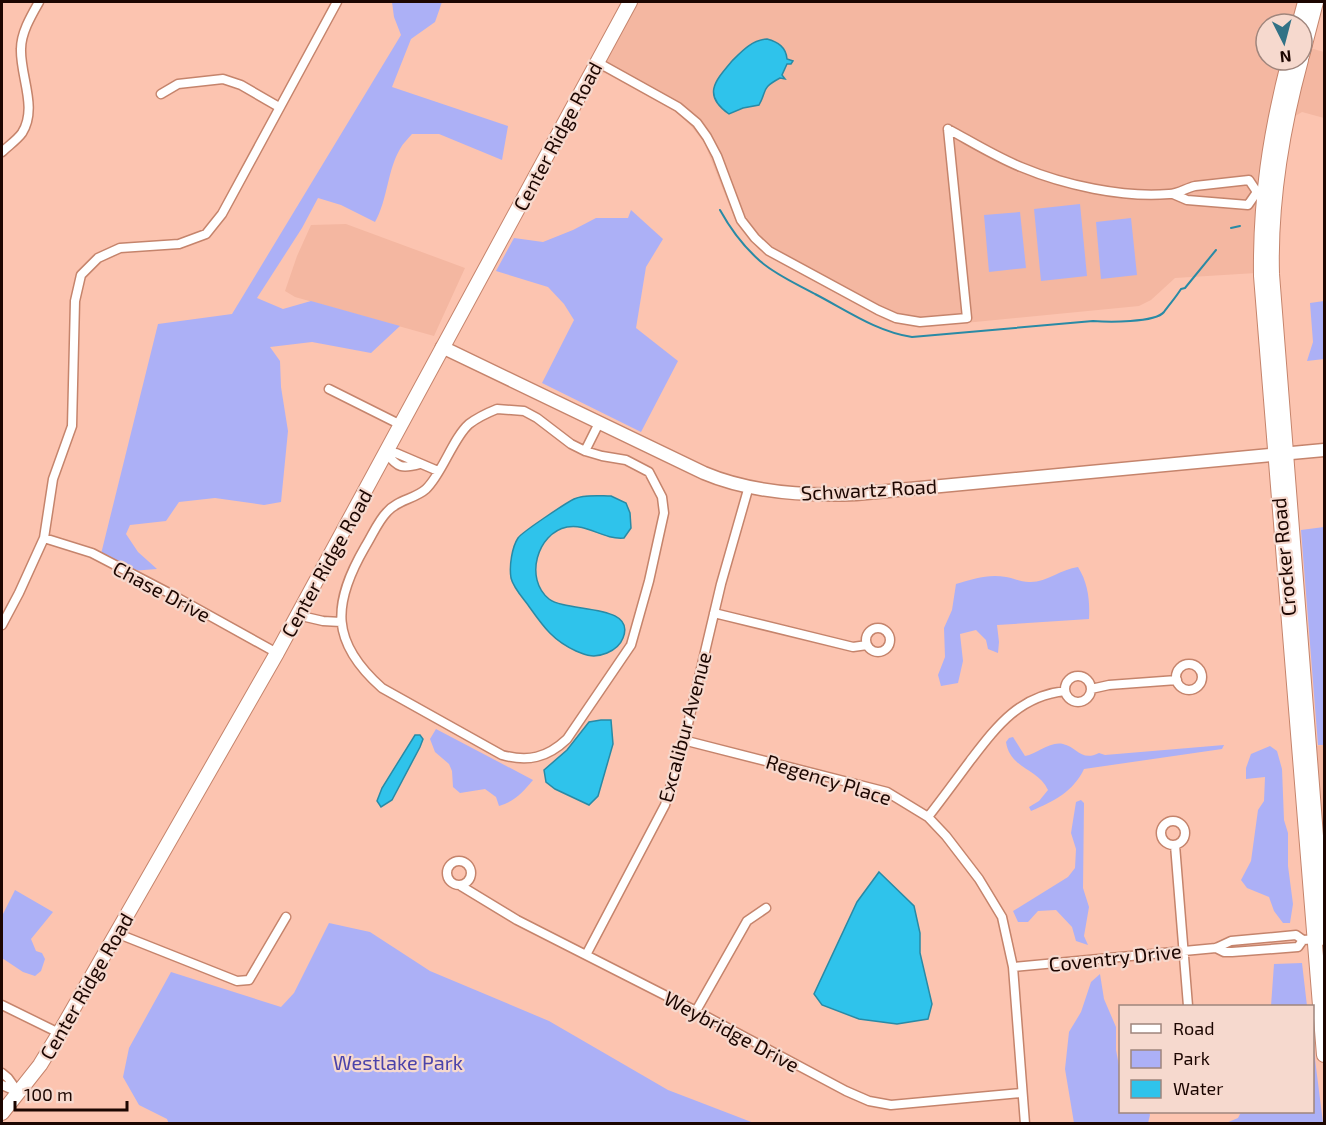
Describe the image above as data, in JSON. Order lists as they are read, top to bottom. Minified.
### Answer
{"streets":{"main road":["Center Ridge Road","Crocker Road"],"street":["Schwartz Road","Chase Drive","Excalibur Avenue","Regency Place","Coventry Drive","Weybridge Drive"]},"crossings":[["Center Ridge Road","Schwartz Road"],["Center Ridge Road","Chase Drive"],["Schwartz Road","Crocker Road"],["Schwartz Road","Excalibur Avenue"],["Crocker Road","Coventry Drive"],["Excalibur Avenue","Regency Place"],["Excalibur Avenue","Weybridge Drive"],["Regency Place","Coventry Drive"],["Regency Place","Weybridge Drive"]],"parks":["Westlake Park"],"legend":["Road","Park","Water"],"scale_bar":"100 m","north":"bottom"}
